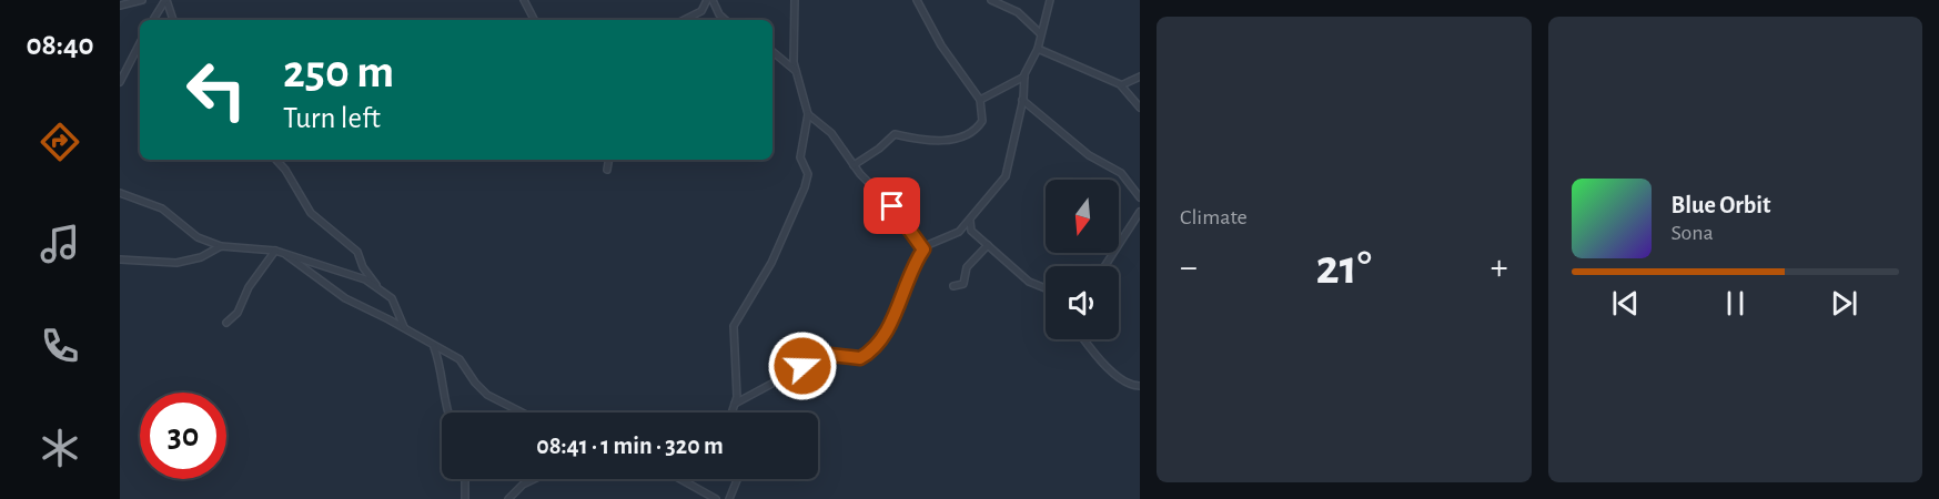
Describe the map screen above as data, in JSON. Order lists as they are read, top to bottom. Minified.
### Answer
{"north":"bottom","page":{"tabs":"08:40","tile":"Climate","turn":["250 m","Turn left"],"song":["Blue Orbit","Sona"],"heat":["−","21°","+"],"limit":"30","trip":"08:41 · 1 min · 320 m"}}
